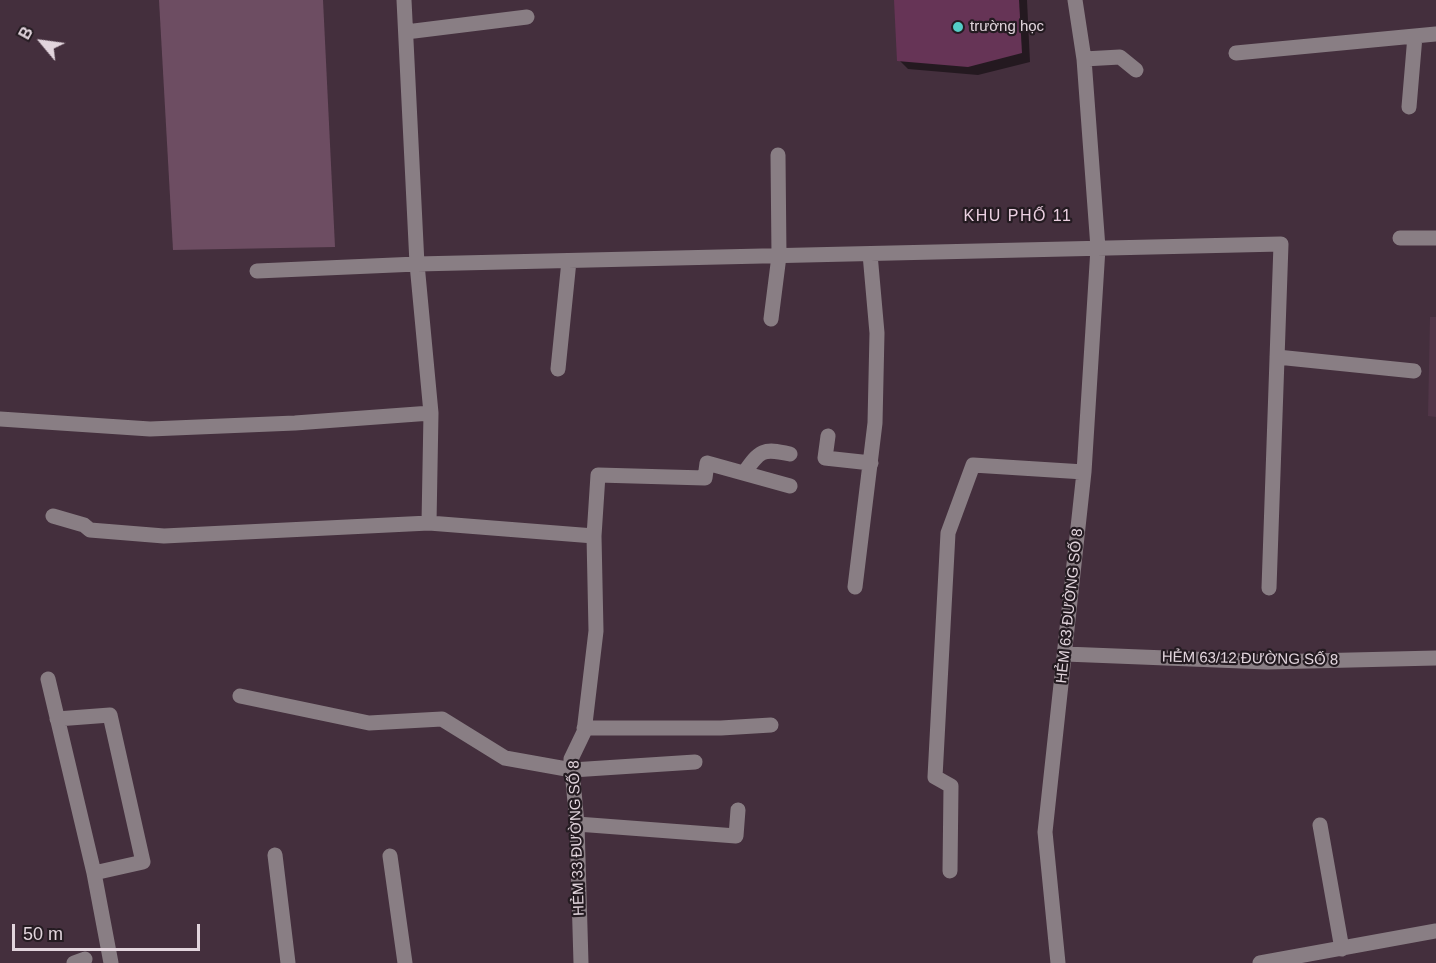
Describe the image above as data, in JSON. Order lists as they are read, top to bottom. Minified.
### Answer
{"streets":{"street":["HẺM 63 ĐƯỜNG SỐ 8","HẺM 63/12 ĐƯỜNG SỐ 8","HẺM 33 ĐƯỜNG SỐ 8"]},"crossings":[["HẺM 63 ĐƯỜNG SỐ 8","HẺM 63/12 ĐƯỜNG SỐ 8"]],"districts":["KHU PHỐ 11"],"places":["trường học"],"scale_bar":"50 m","north":"top left"}
